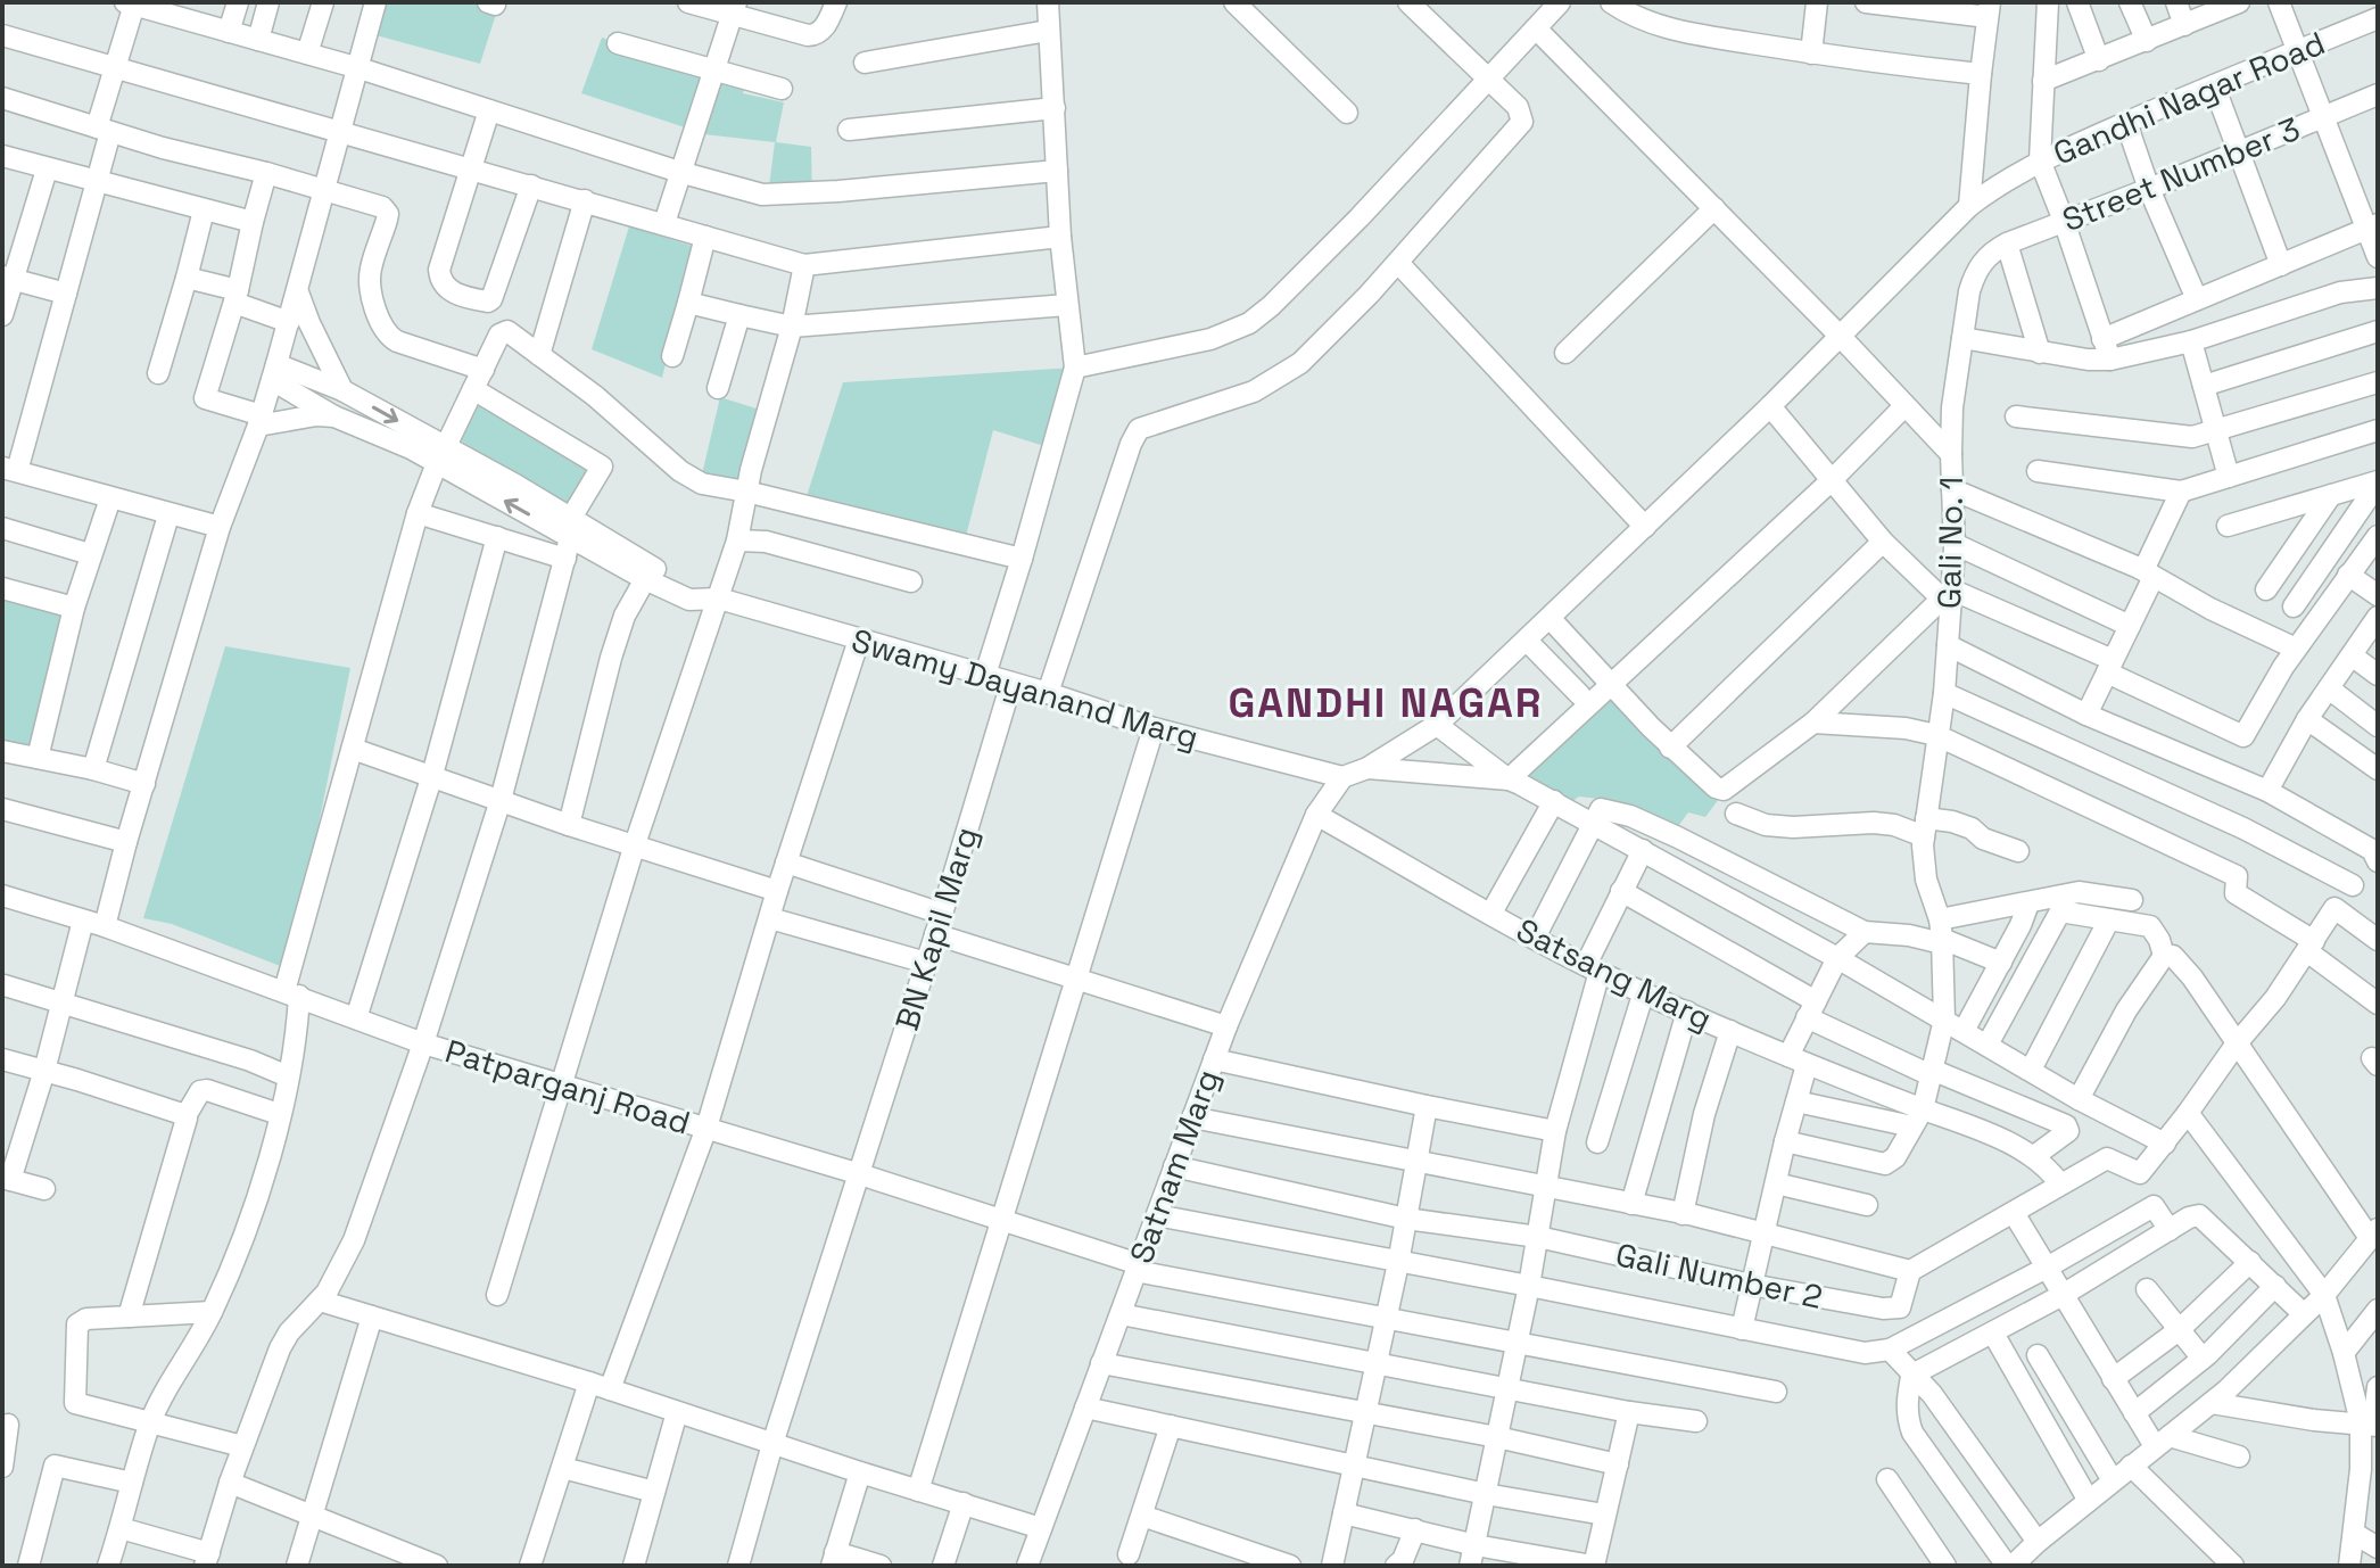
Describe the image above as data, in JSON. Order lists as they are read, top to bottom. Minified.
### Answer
{"streets":{"street":["Gandhi Nagar Road","Street Number 3","Gali No. 1","Swamy Dayanand Marg","BN Kapil Marg","Satsang Marg","Patparganj Road","Satnam Marg","Gali Number 2"]},"crossings":[["Gandhi Nagar Road","Gali No. 1"],["Gali No. 1","Satsang Marg"],["Swamy Dayanand Marg","BN Kapil Marg"],["Swamy Dayanand Marg","Satnam Marg"],["BN Kapil Marg","Patparganj Road"],["Satsang Marg","Satnam Marg"],["Patparganj Road","Satnam Marg"],["Satnam Marg","Gali Number 2"]],"districts":["GANDHI NAGAR"]}
